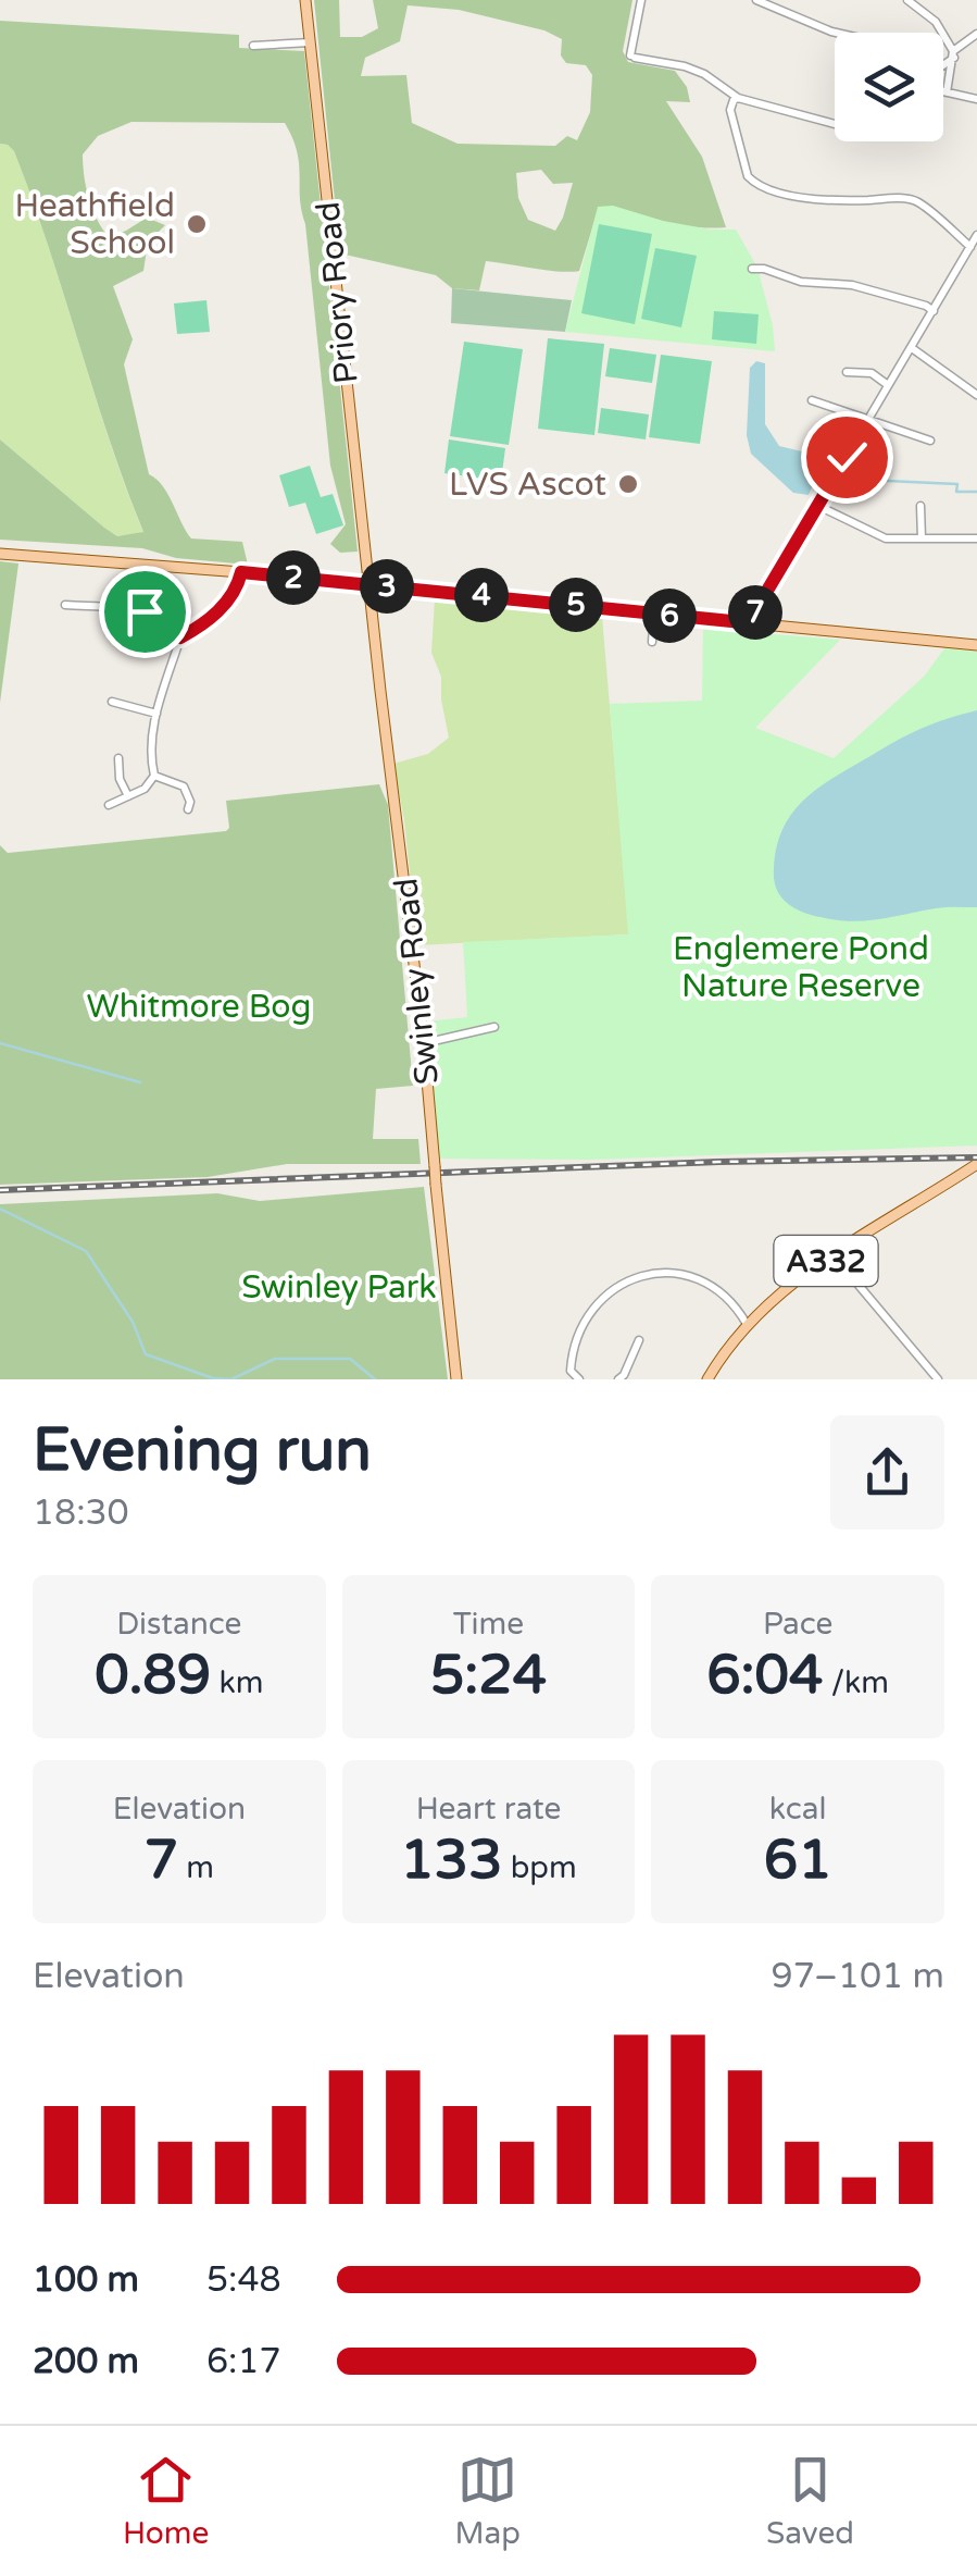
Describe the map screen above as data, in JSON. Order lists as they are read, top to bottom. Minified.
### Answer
{"streets":{"main road":["Priory Road","Swinley Road","A332"]},"crossings":[["Priory Road","Swinley Road"]],"parks":["Englemere Pond Nature Reserve","Whitmore Bog","Swinley Park"],"places":["Heathfield School","LVS Ascot"],"page":{"pins":["2","3","4","5","7","6"],"heading":["Evening run","18:30"],"stats":[["Distance","0.89 km"],["Time","5:24"],["Pace","6:04 /km"],["Elevation","7 m"],["Heart rate","133 bpm"],["kcal","61"]],"chart":["Elevation","97–101 m"],"list":[{"name":"100 m","note":"5:48"},{"name":"200 m","note":"6:17"}],"tabs":["Home","Map","Saved"]}}
